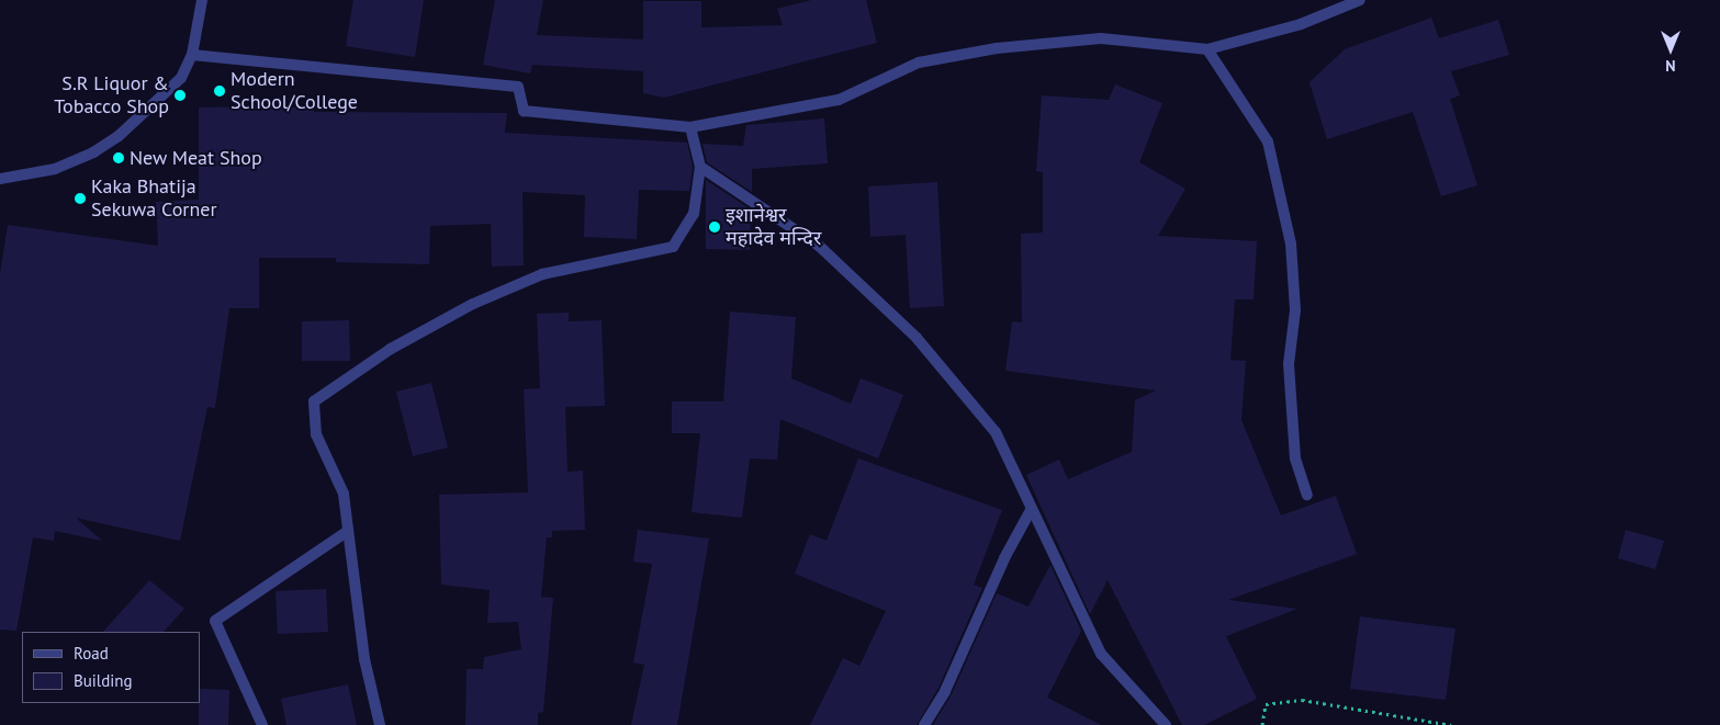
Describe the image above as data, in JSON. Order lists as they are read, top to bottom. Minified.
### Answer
{"places":["Modern School/College","S.R Liquor & Tobacco Shop","New Meat Shop","Kaka Bhatija Sekuwa Corner","इशानेश्वर महादेव मन्दिर"],"legend":["Road","Building"],"north":"bottom"}
